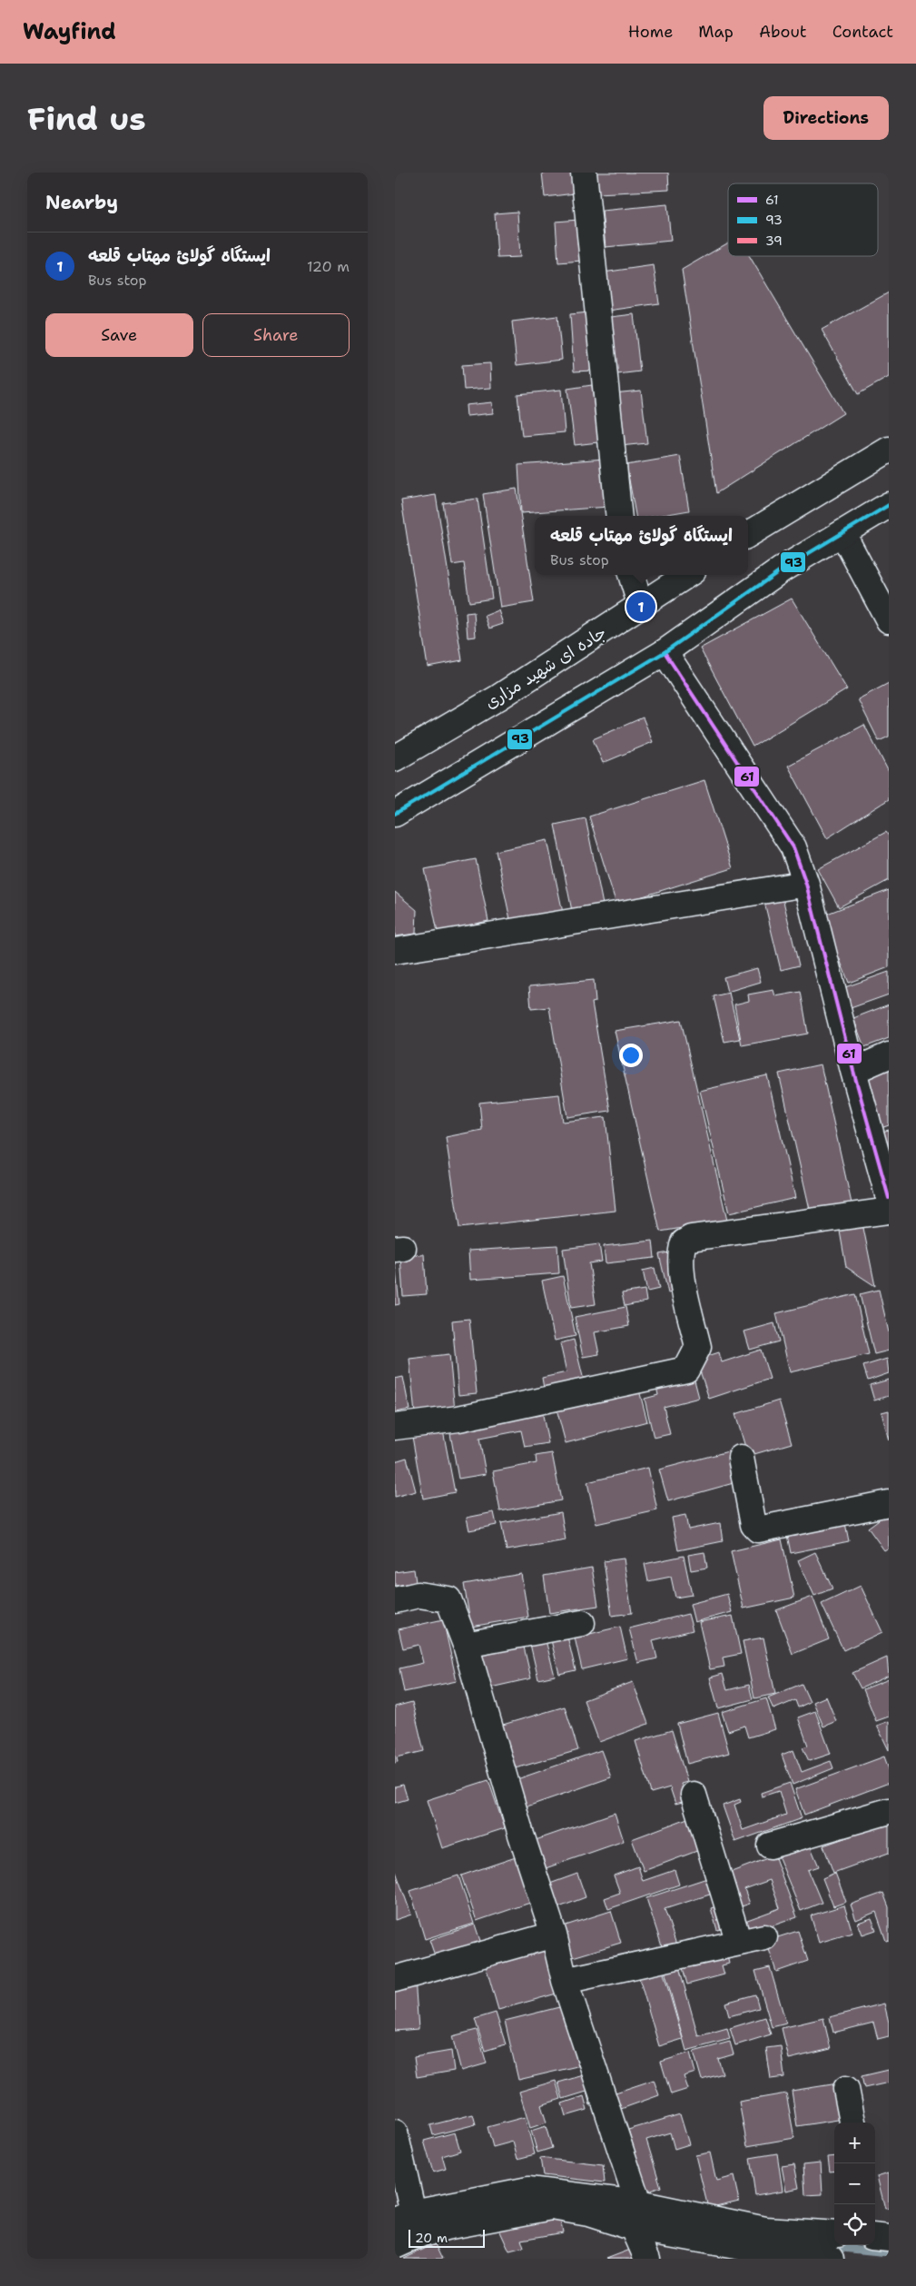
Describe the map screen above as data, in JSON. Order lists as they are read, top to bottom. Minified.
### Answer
{"streets":{"street":["جاده ای شهید مزاری"]},"lines":["transit line 93","transit line 61"],"legend":["61","93","39"],"scale_bar":"20 m","page":{"header":"Wayfind","nav":["Home","Map","About","Contact"],"buttons":["Directions",["Save","Share"]],"title":"Find us","heading":"Nearby","list":[{"mark":"1","name":"ایستگاه گولائ مهتاب قلعه","note":"Bus stop","value":"120 m"}],"popup":["ایستگاه گولائ مهتاب قلعه","Bus stop"],"pins":"1","map_buttons":["+","−"],"scale":"20 m"}}
